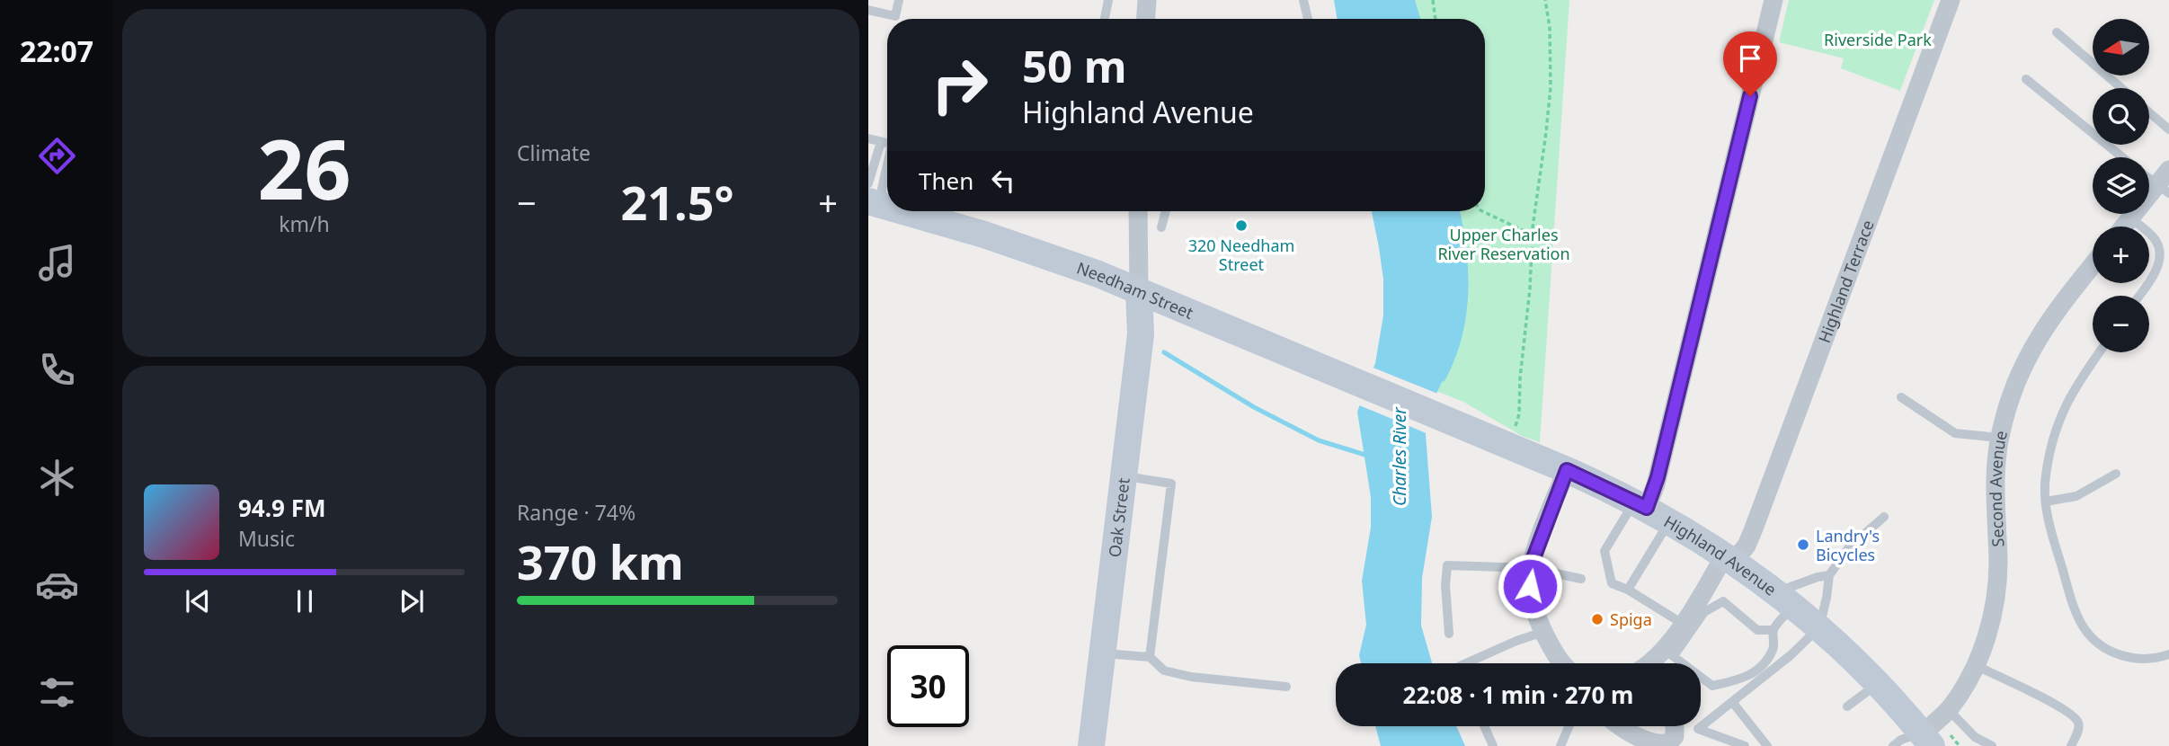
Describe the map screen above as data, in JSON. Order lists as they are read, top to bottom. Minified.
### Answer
{"streets":{"main road":["Needham Street","Oak Street","Highland Avenue"],"street":["Highland Terrace","Second Avenue"]},"crossings":[["Highland Terrace","Highland Avenue"],["Needham Street","Oak Street"],["Needham Street","Highland Avenue"],["Second Avenue","Highland Avenue"]],"water":["Charles River"],"parks":["Riverside Park","Upper Charles River Reservation"],"places":["320 Needham Street","Landry's Bicycles","Spiga"],"north":"left","page":{"tabs":"22:07","tile":[["26","km/h"],"Climate",["Range · 74%","370 km"]],"map_buttons":["+","−"],"turn":["50 m","Highland Avenue"],"then":"Then","heat":["−","21.5°","+"],"song":["94.9 FM","Music"],"limit":"30","trip":"22:08 · 1 min · 270 m"}}
